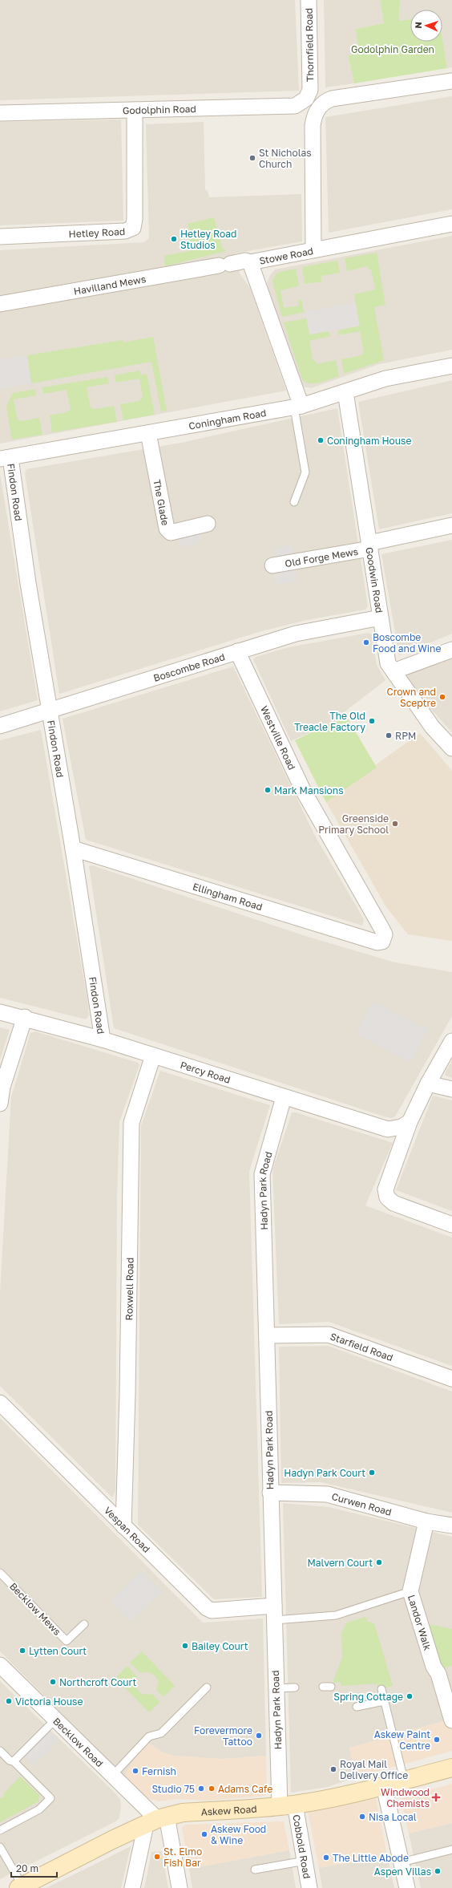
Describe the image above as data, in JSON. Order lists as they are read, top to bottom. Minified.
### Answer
{"streets":{"main road":["Askew Road"],"street":["Thornfield Road","Godolphin Road","Hetley Road","Stowe Road","Havilland Mews","Coningham Road","Findon Road","The Glade","Old Forge Mews","Goodwin Road","Boscombe Road","Westville Road","Ellingham Road","Percy Road","Hadyn Park Road","Roxwell Road","Starfield Road","Curwen Road","Vespan Road","Landor Walk","Becklow Road","Cobbold Road"],"lane":["Becklow Mews"]},"crossings":[["Thornfield Road","Godolphin Road"],["Godolphin Road","Hetley Road"],["Stowe Road","Havilland Mews"],["Stowe Road","Coningham Road"],["Coningham Road","Findon Road"],["Coningham Road","The Glade"],["Coningham Road","Goodwin Road"],["Findon Road","Boscombe Road"],["Findon Road","Ellingham Road"],["Findon Road","Percy Road"],["Old Forge Mews","Goodwin Road"],["Goodwin Road","Boscombe Road"],["Boscombe Road","Westville Road"],["Westville Road","Ellingham Road"],["Percy Road","Hadyn Park Road"],["Percy Road","Roxwell Road"],["Hadyn Park Road","Starfield Road"],["Hadyn Park Road","Curwen Road"],["Hadyn Park Road","Vespan Road"],["Hadyn Park Road","Askew Road"],["Hadyn Park Road","Cobbold Road"],["Roxwell Road","Vespan Road"],["Curwen Road","Landor Walk"],["Becklow Road","Askew Road"],["Askew Road","Cobbold Road"]],"parks":["Godolphin Garden"],"places":{"other":["St Nicholas Church","Hetley Road Studios","Coningham House","Boscombe Food and Wine","Crown and Sceptre","The Old Treacle Factory","RPM","Mark Mansions","Greenside Primary School","Hadyn Park Court","Malvern Court","Bailey Court","Lytten Court","Northcroft Court","Spring Cottage","Victoria House","Forevermore Tattoo","Askew Paint Centre","Royal Mail Delivery Office","Fernish","Studio 75","Adams Cafe","Nisa Local","Askew Food & Wine","St. Elmo Fish Bar","The Little Abode","Aspen Villas"],"health":["Windwood Chemists"]},"scale_bar":"20 m","north":"left"}
